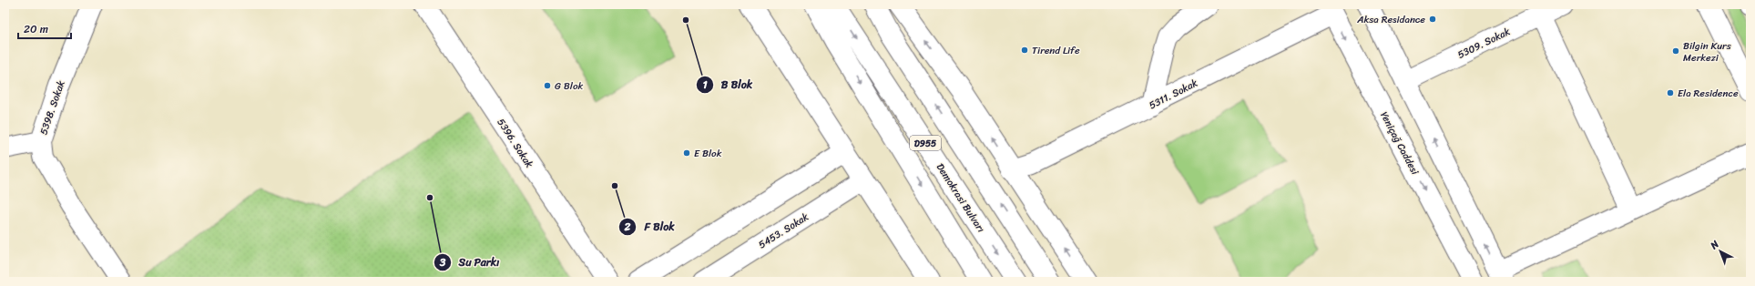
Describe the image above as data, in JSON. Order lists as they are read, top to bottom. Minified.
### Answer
{"streets":{"main road":["5309. Sokak","5311. Sokak","5398. Sokak","5396. Sokak","D955","Yeniçağ Caddesi","Demokrasi Bulvarı","5453. Sokak"]},"crossings":[["5311. Sokak","Yeniçağ Caddesi"]],"places":["Aksa Residance","B Blok","Tirend Life","Bilgin Kurs Merkezi","G Blok","Ela Residence","E Blok","F Blok","Su Parkı"],"scale_bar":"20 m","north":"top left"}
